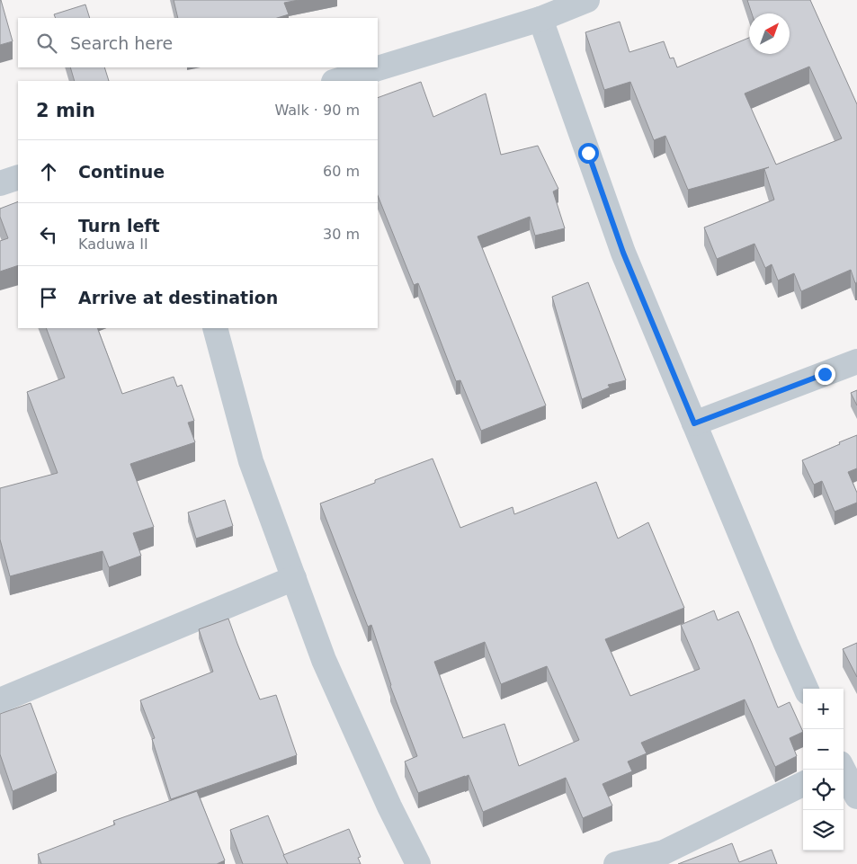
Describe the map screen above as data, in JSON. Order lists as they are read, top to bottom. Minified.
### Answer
{"north":"top right","page":{"search":"Search here","heading":["2 min","Walk · 90 m"],"list":[["Continue","60 m"],["Turn left","Kaduwa II","30 m"],"Arrive at destination"],"map_buttons":["+","−"]}}
